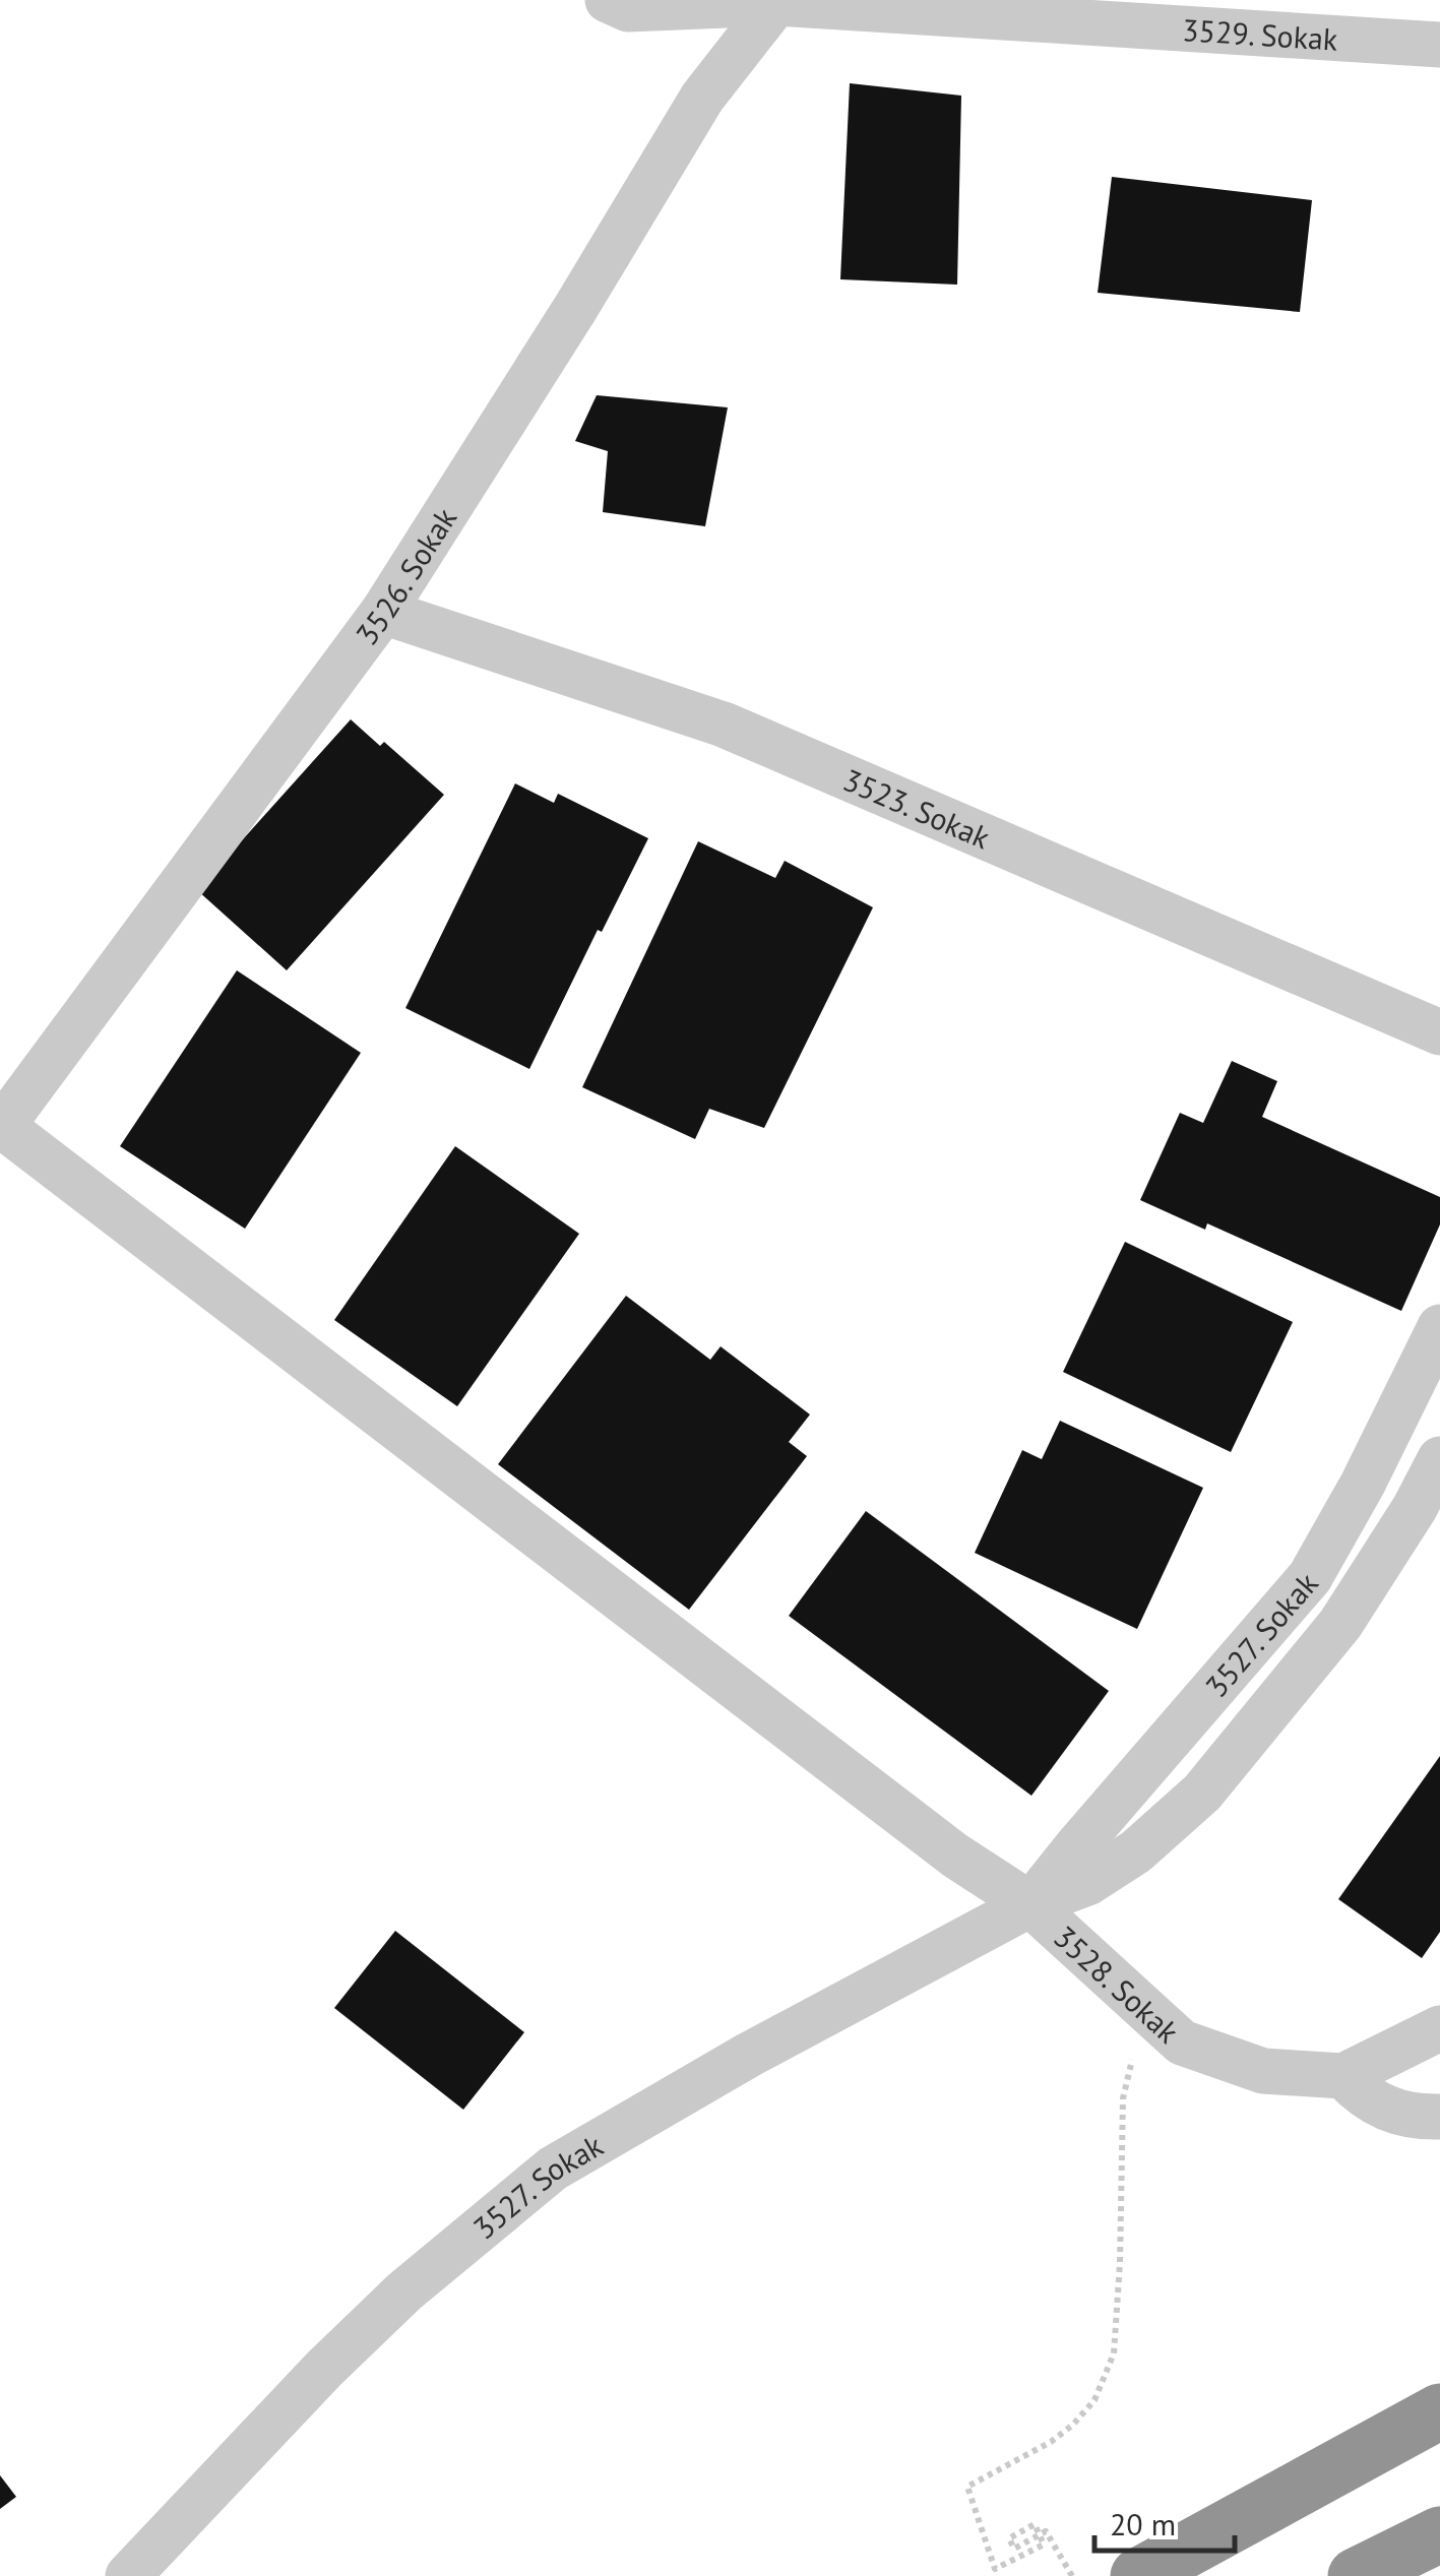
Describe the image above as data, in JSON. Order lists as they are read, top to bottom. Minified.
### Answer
{"streets":{"street":["3529. Sokak","3526. Sokak","3523. Sokak","3527. Sokak","3528. Sokak"]},"crossings":[["3529. Sokak","3526. Sokak"],["3526. Sokak","3523. Sokak"],["3526. Sokak","3528. Sokak"],["3527. Sokak","3528. Sokak"]],"scale_bar":"20 m"}
